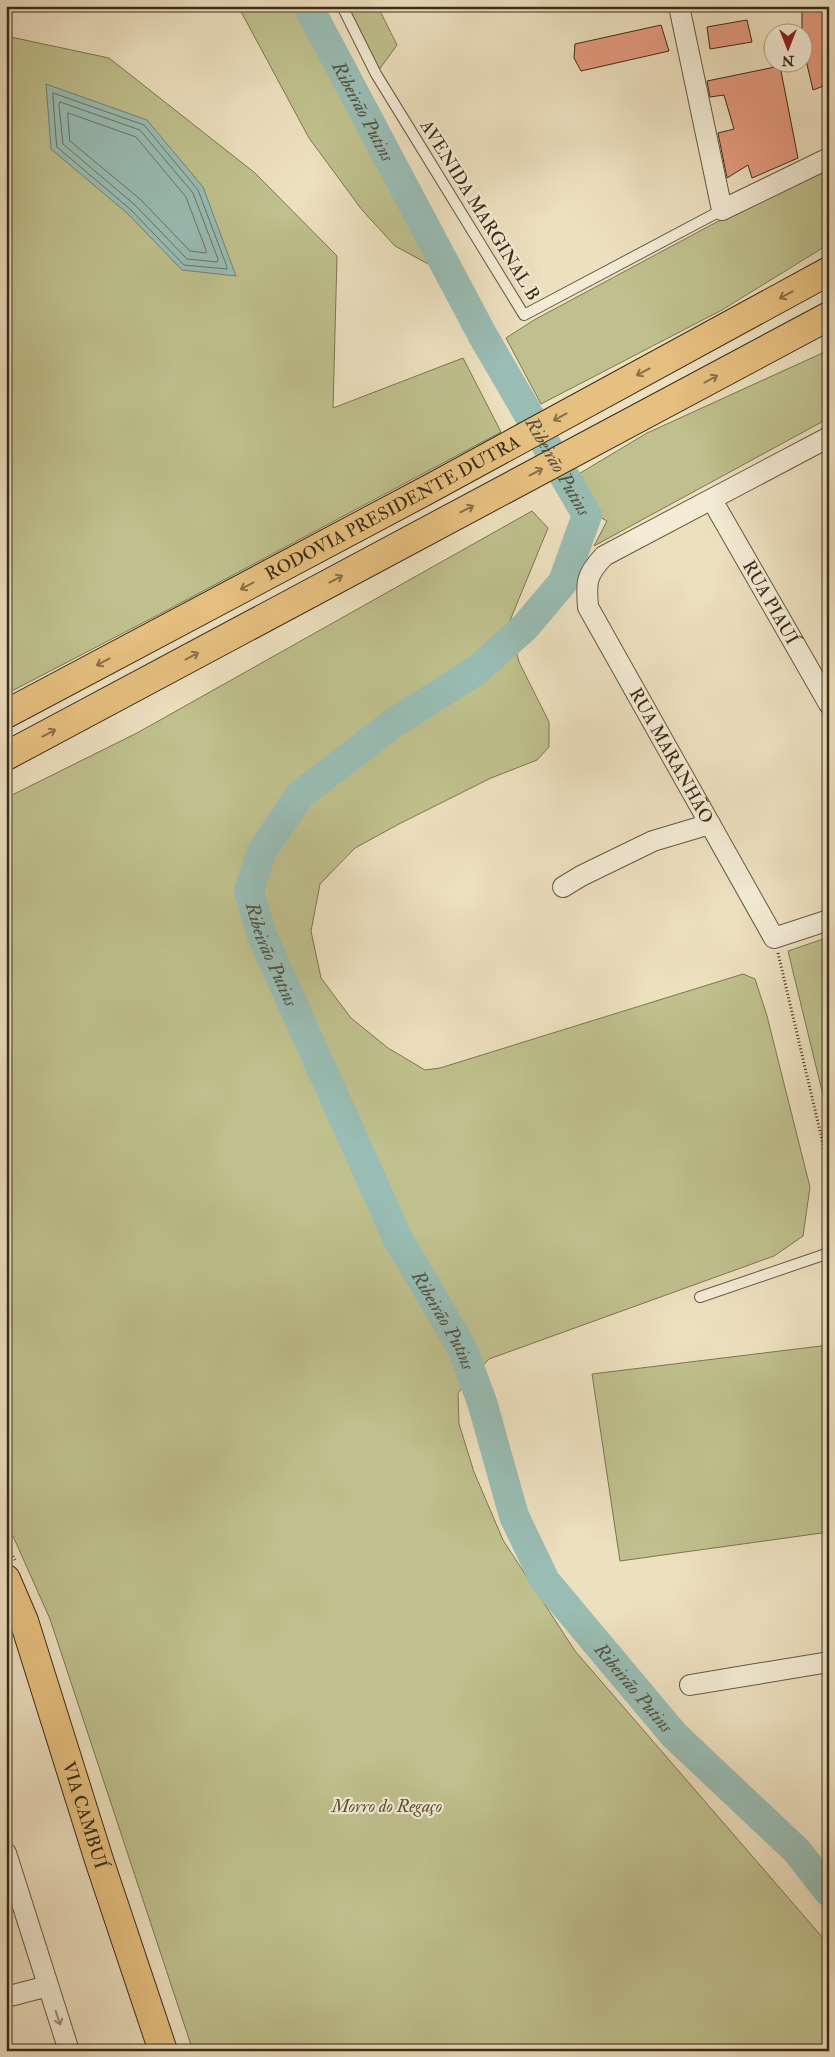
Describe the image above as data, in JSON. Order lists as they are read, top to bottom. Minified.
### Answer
{"streets":{"main road":["RODOVIA PRESIDENTE DUTRA","VIA CAMBUÍ"],"street":["RUA PIAUÍ","RUA MARANHÃO"],"lane":["AVENIDA MARGINAL B"]},"crossings":[["RUA PIAUÍ","RUA MARANHÃO"]],"water":["Ribeirão Putins"],"parks":["Morro do Regaço"],"north":"bottom"}
